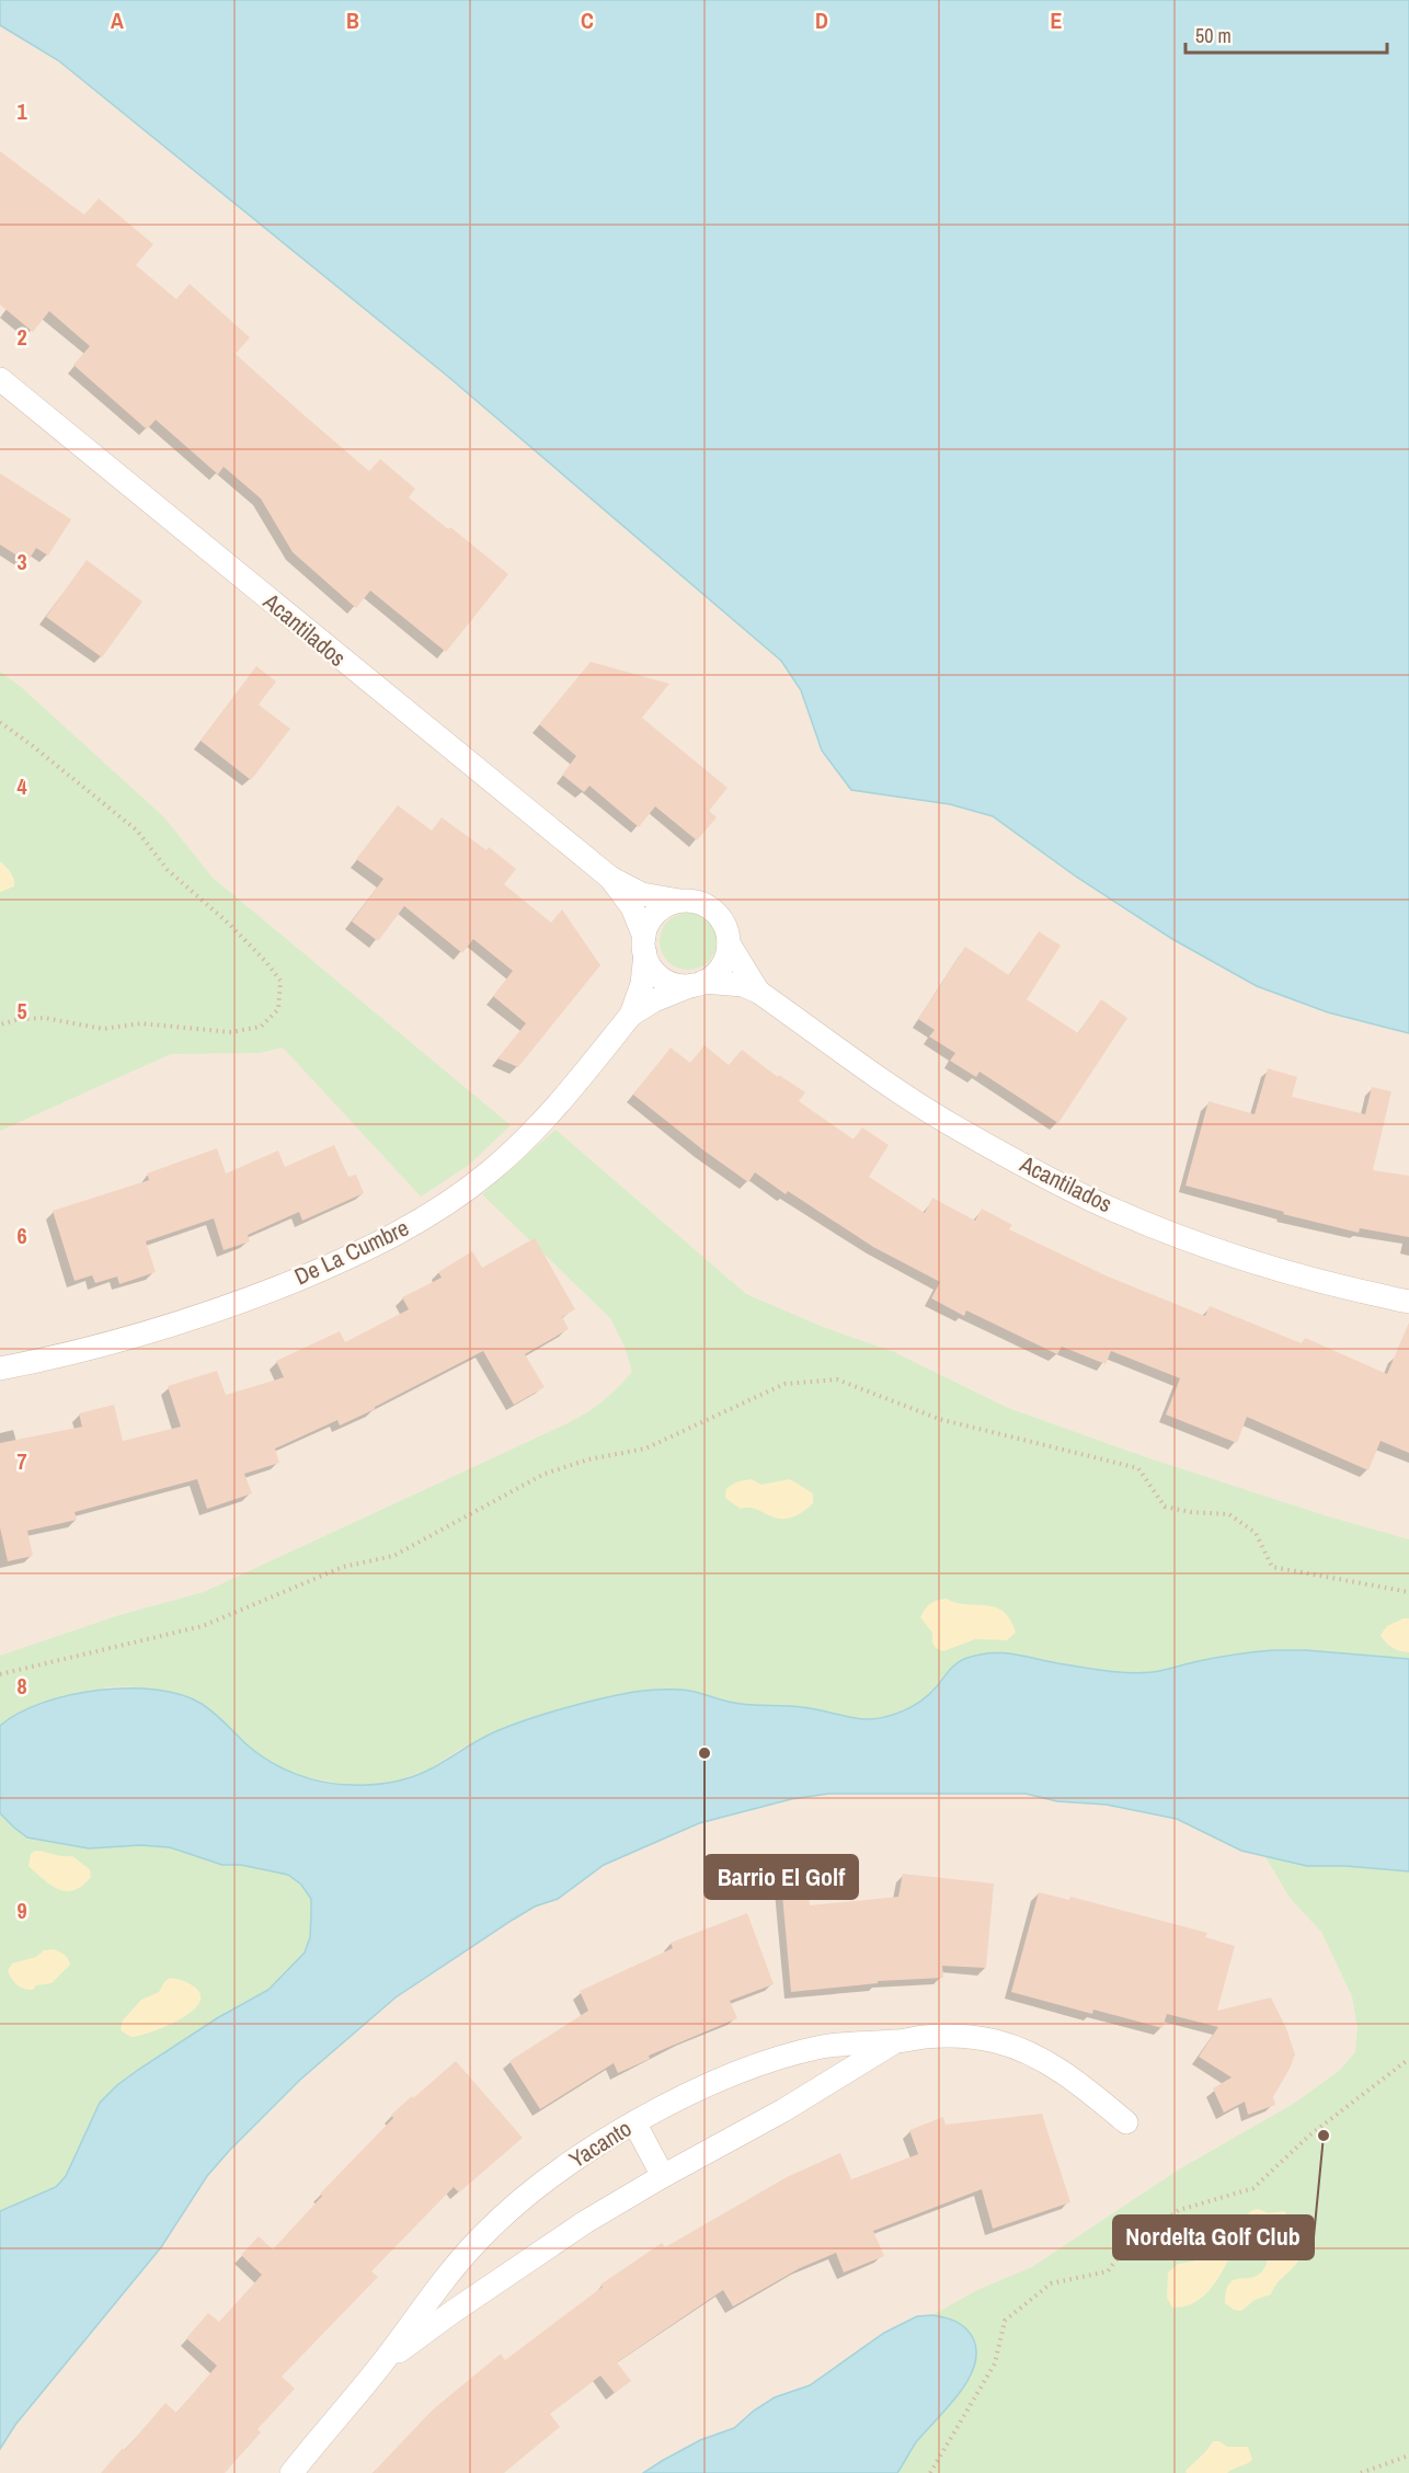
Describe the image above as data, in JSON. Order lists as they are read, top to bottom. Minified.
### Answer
{"streets":{"street":["Acantilados","De La Cumbre","Yacanto"]},"places":["Barrio El Golf","Nordelta Golf Club"],"scale_bar":"50 m","grid":{"columns":["A","B","C","D","E"],"rows":["1","2","3","4","5","6","7","8","9"]}}
